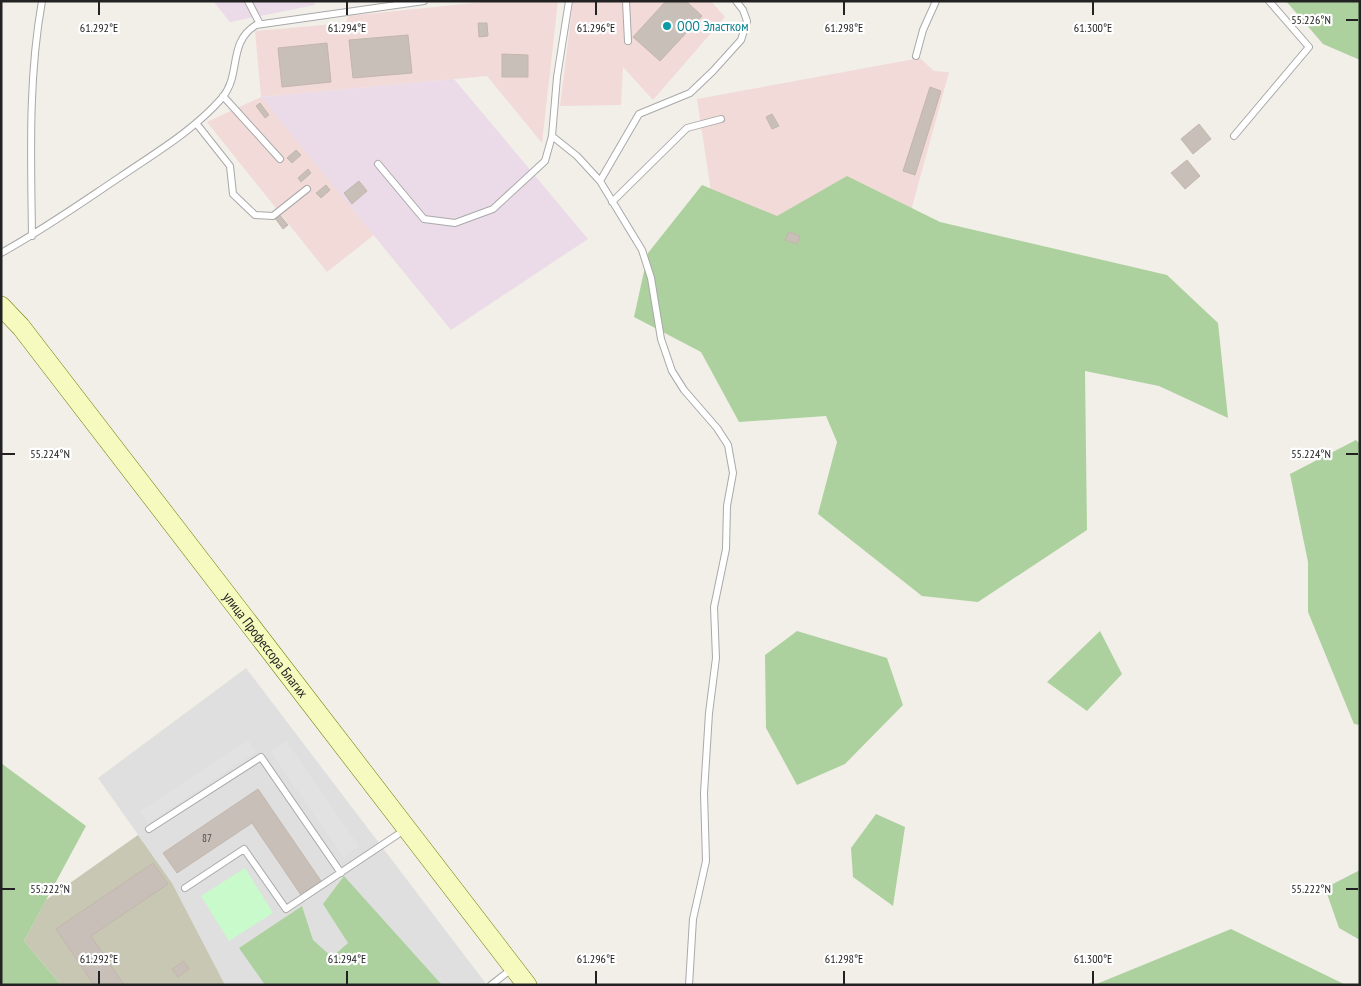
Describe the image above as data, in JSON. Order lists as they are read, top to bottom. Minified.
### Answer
{"streets":{"main road":["улица Профессора Благих"]},"places":["ООО Эластком"],"house_numbers":["87"],"coordinates":["55.226°N","61.292°E","61.294°E","61.296°E","61.298°E","61.300°E","55.224°N","55.222°N"]}
